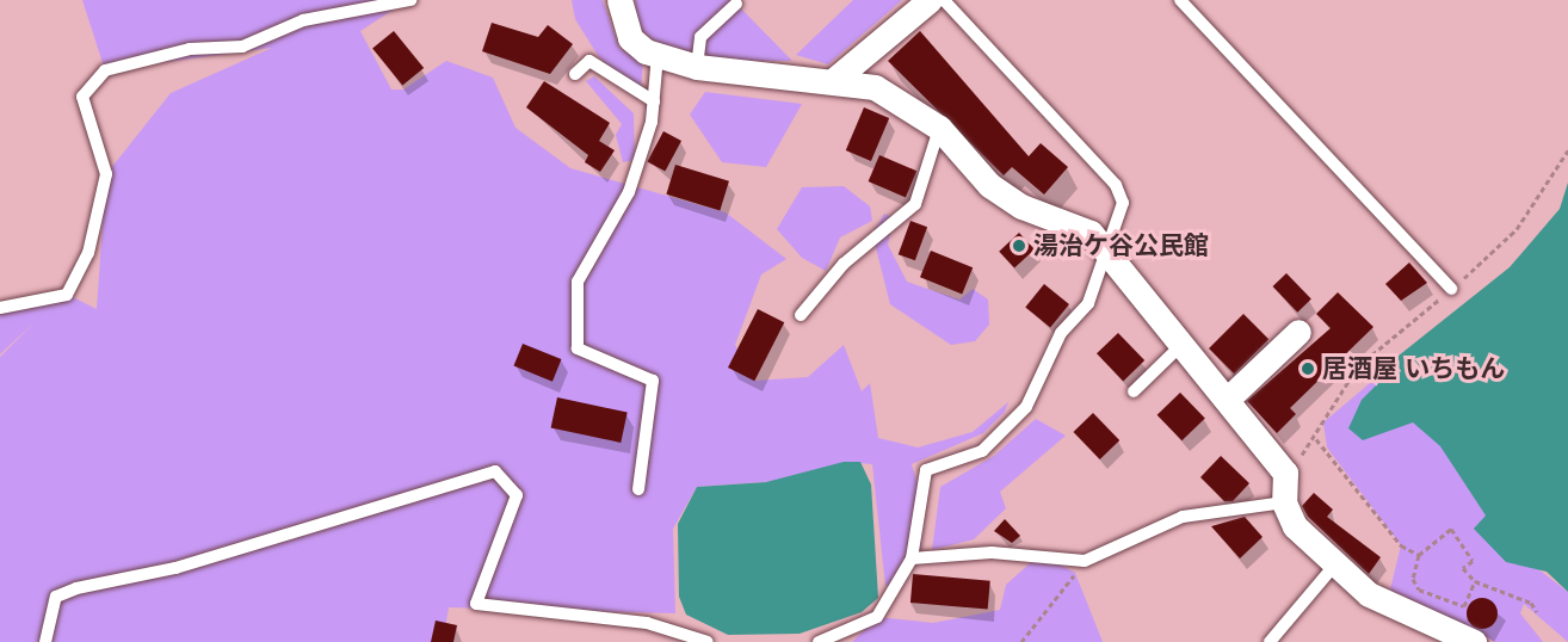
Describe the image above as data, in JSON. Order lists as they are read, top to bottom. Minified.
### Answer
{"places":["湯治ケ谷公民館","居酒屋 いちもん"]}
